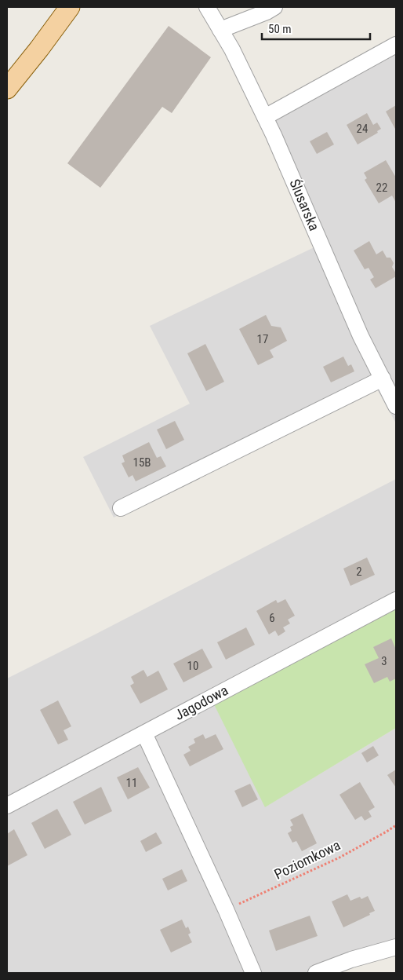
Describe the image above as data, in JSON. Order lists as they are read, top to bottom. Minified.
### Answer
{"streets":{"street":["Ślusarska","Jagodowa"],"path":["Poziomkowa"]},"house_numbers":["24","22","17","15B","2","6","3","10","11"],"scale_bar":"50 m"}
